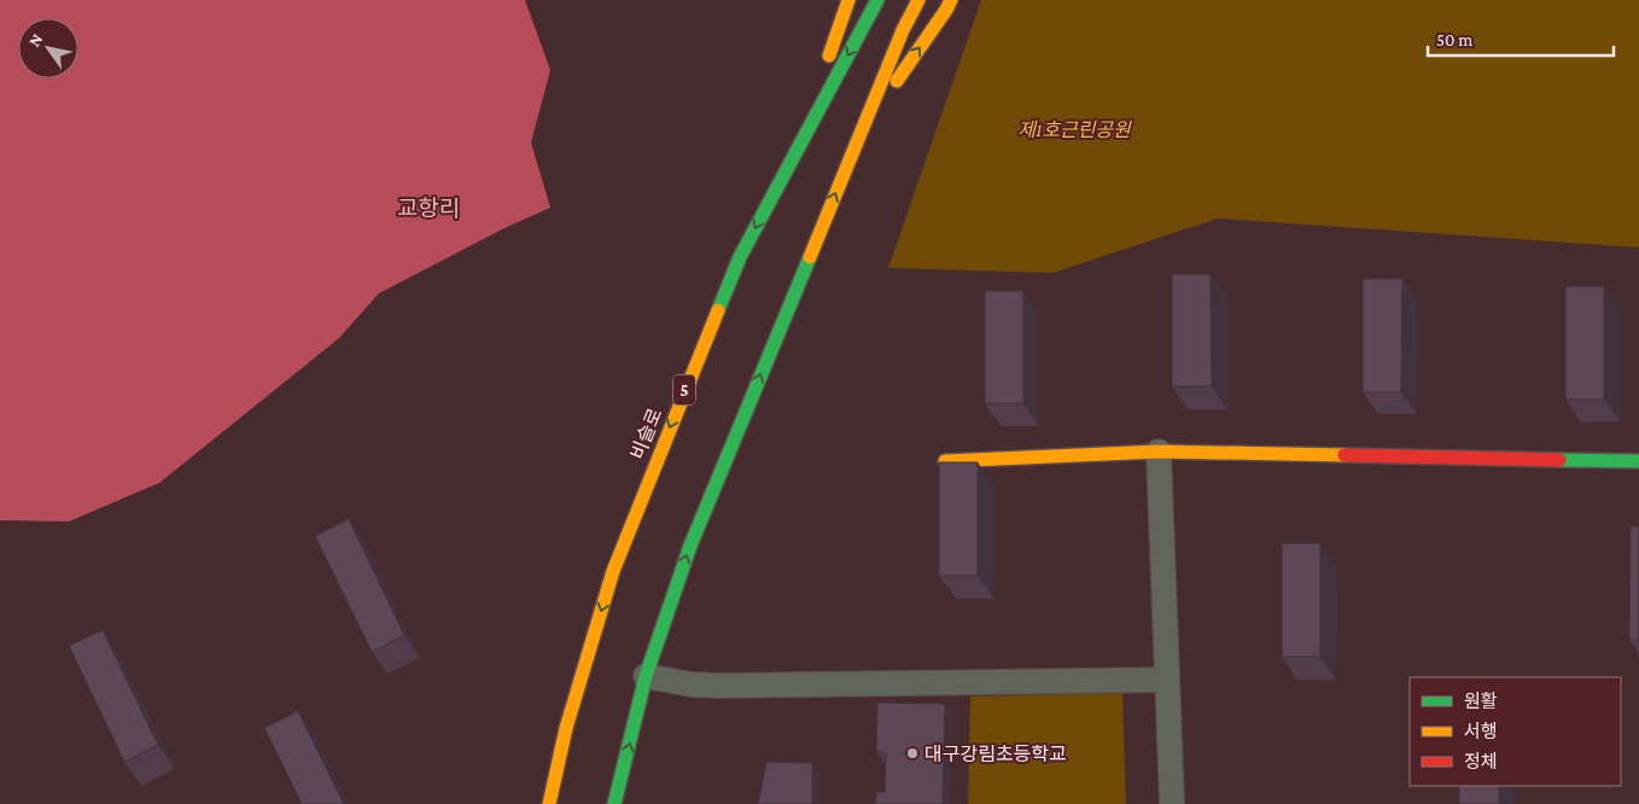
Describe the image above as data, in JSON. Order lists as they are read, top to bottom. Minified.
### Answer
{"streets":{"main road":["5","비슬로"]},"districts":["교항리"],"parks":["제1호근린공원"],"places":["대구강림초등학교"],"legend":["원활","서행","정체"],"scale_bar":"50 m","north":"top left"}
